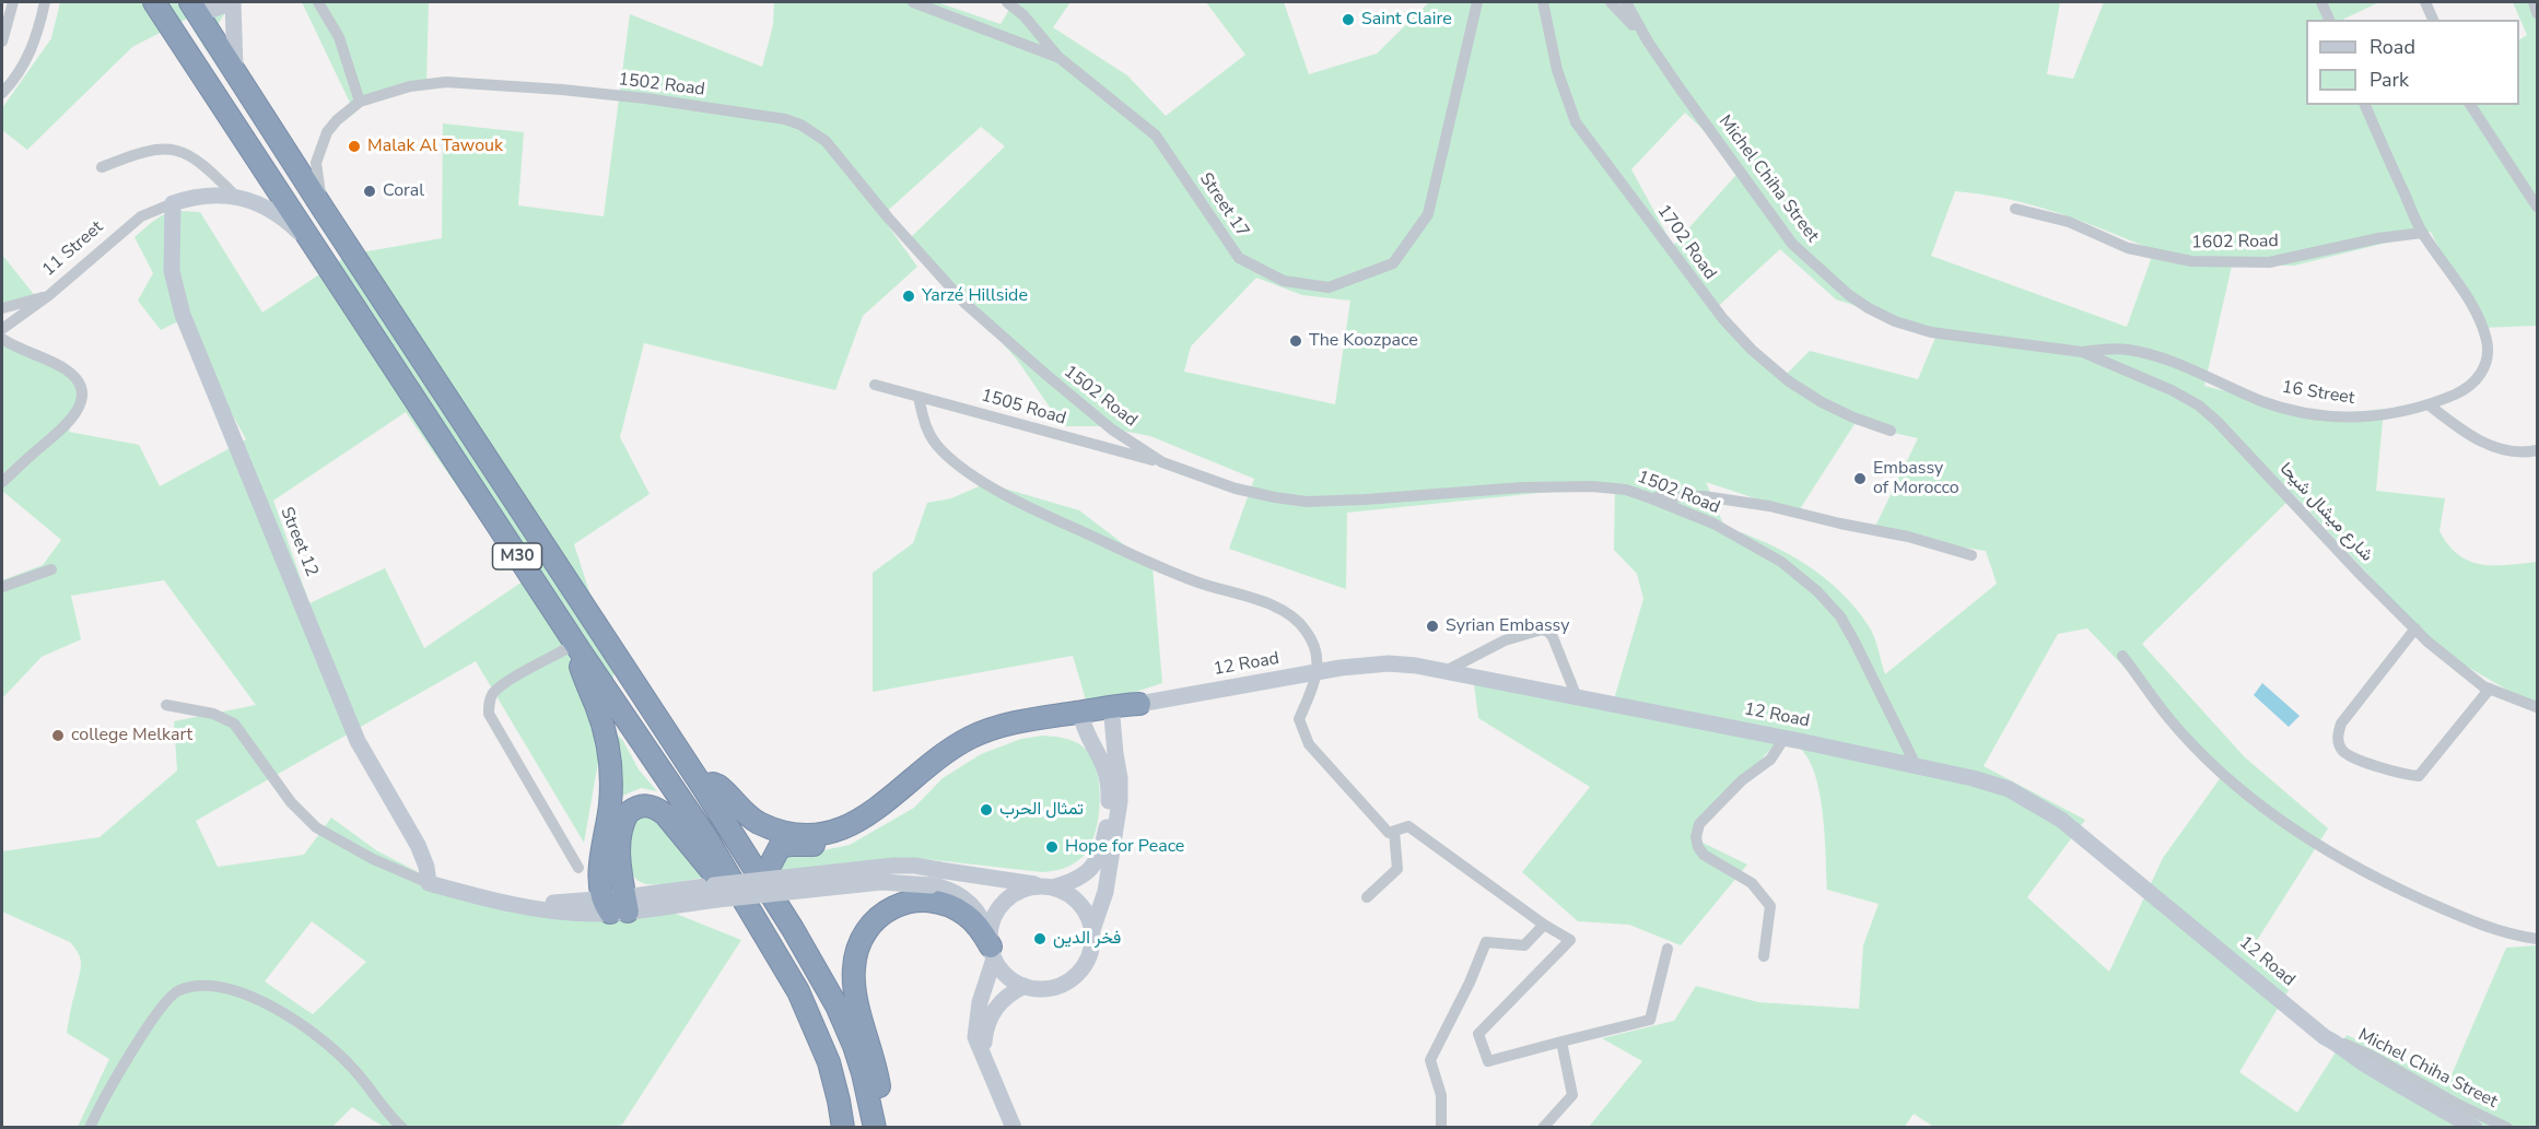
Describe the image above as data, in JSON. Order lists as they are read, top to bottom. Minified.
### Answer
{"streets":{"highway":["M30"],"street":["1502 Road","Michel Chiha Street","Street 17","1702 Road","1602 Road","11 Street","16 Street","1505 Road","شارع ميشال شيحا","Street 12","12 Road"]},"crossings":[["1502 Road","1505 Road"],["1502 Road","M30"],["1502 Road","12 Road"],["Michel Chiha Street","16 Street"],["Michel Chiha Street","شارع ميشال شيحا"],["Michel Chiha Street","12 Road"],["1602 Road","16 Street"],["11 Street","Street 12"],["16 Street","شارع ميشال شيحا"]],"places":["Saint Claire","Malak Al Tawouk","Coral","Yarzé Hillside","The Koozpace","Embassy of Morocco","Syrian Embassy","college Melkart","تمثال الحرب","Hope for Peace","فخر الدين"],"legend":["Road","Park"]}
